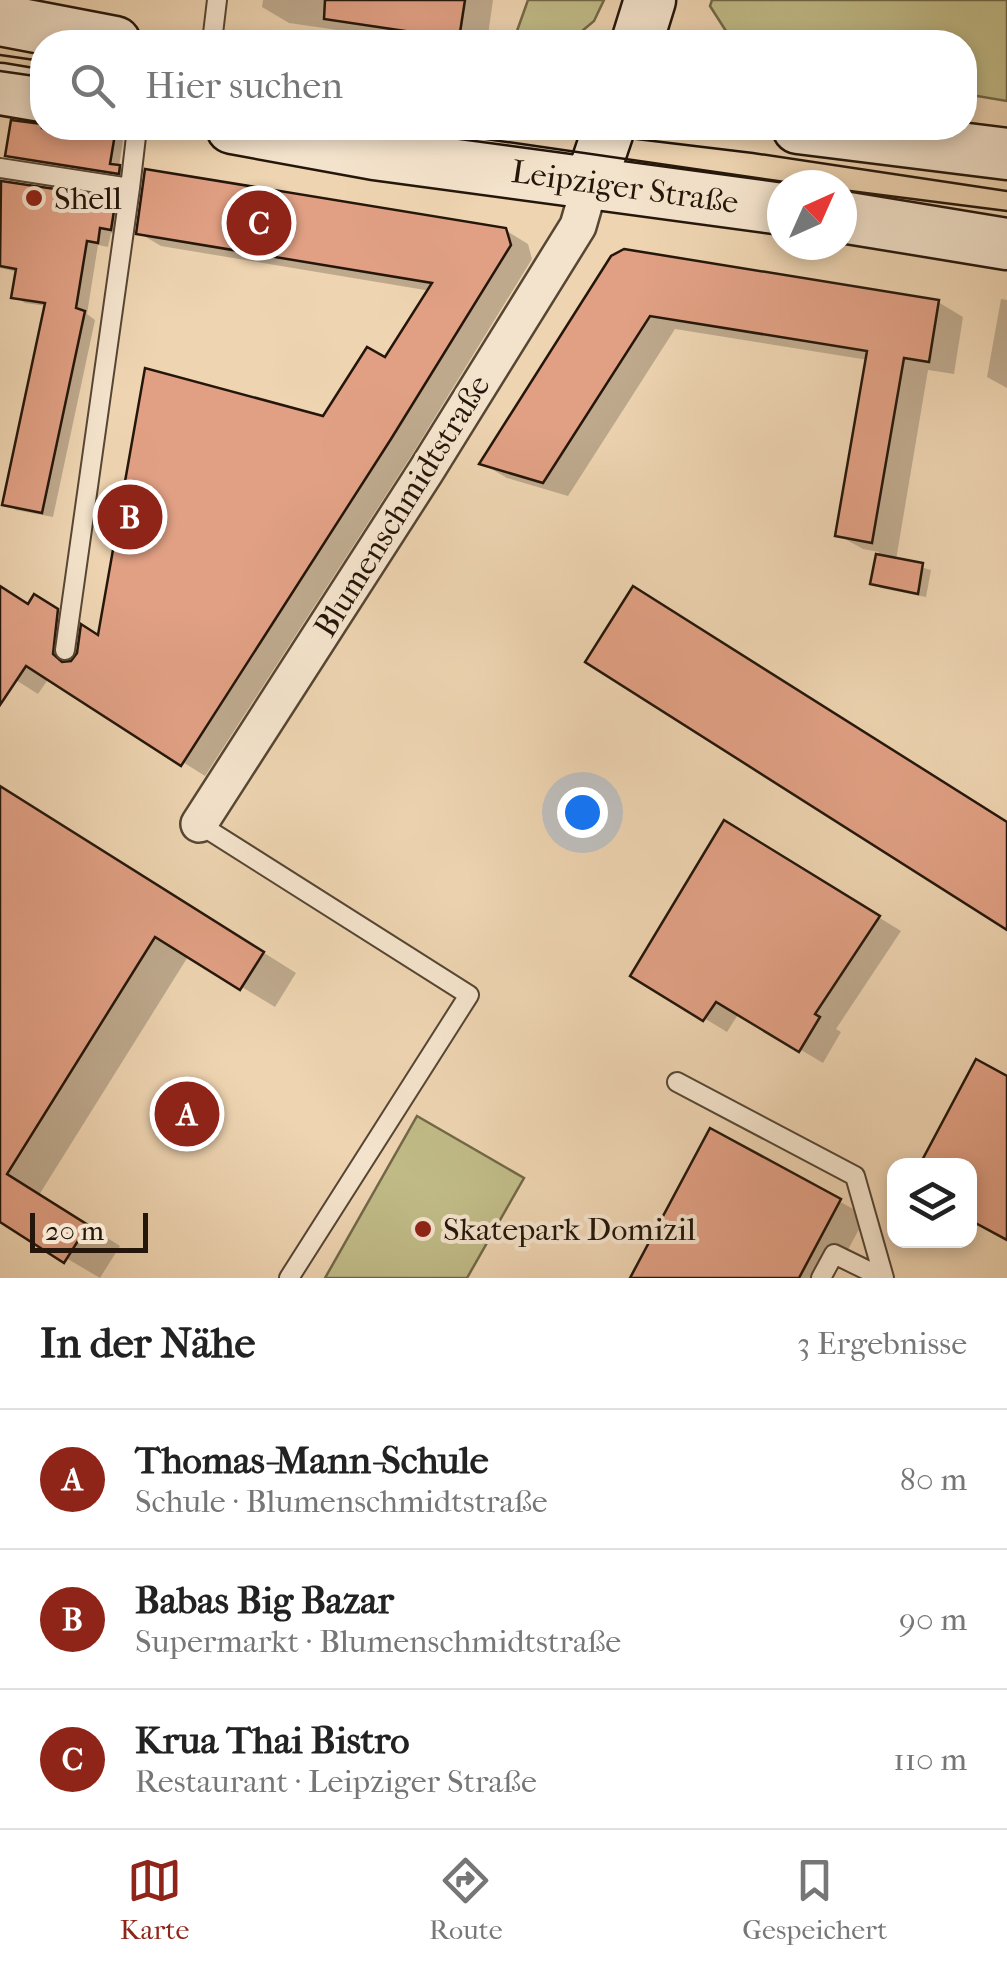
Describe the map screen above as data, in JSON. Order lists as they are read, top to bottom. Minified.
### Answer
{"streets":{"main road":["Leipziger Straße"],"street":["Blumenschmidtstraße"]},"crossings":[["Leipziger Straße","Blumenschmidtstraße"]],"places":["Shell","Skatepark Domizil"],"scale_bar":"20 m","north":"top right","page":{"search":"Hier suchen","pins":["C","B","A"],"scale":"20 m","heading":["In der Nähe","3 Ergebnisse"],"list":[{"mark":"A","name":"Thomas-Mann-Schule","note":"Schule · Blumenschmidtstraße","value":"80 m"},{"mark":"B","name":"Babas Big Bazar","note":"Supermarkt · Blumenschmidtstraße","value":"90 m"},{"mark":"C","name":"Krua Thai Bistro","note":"Restaurant · Leipziger Straße","value":"110 m"}],"nav":["Karte","Route","Gespeichert"]}}
